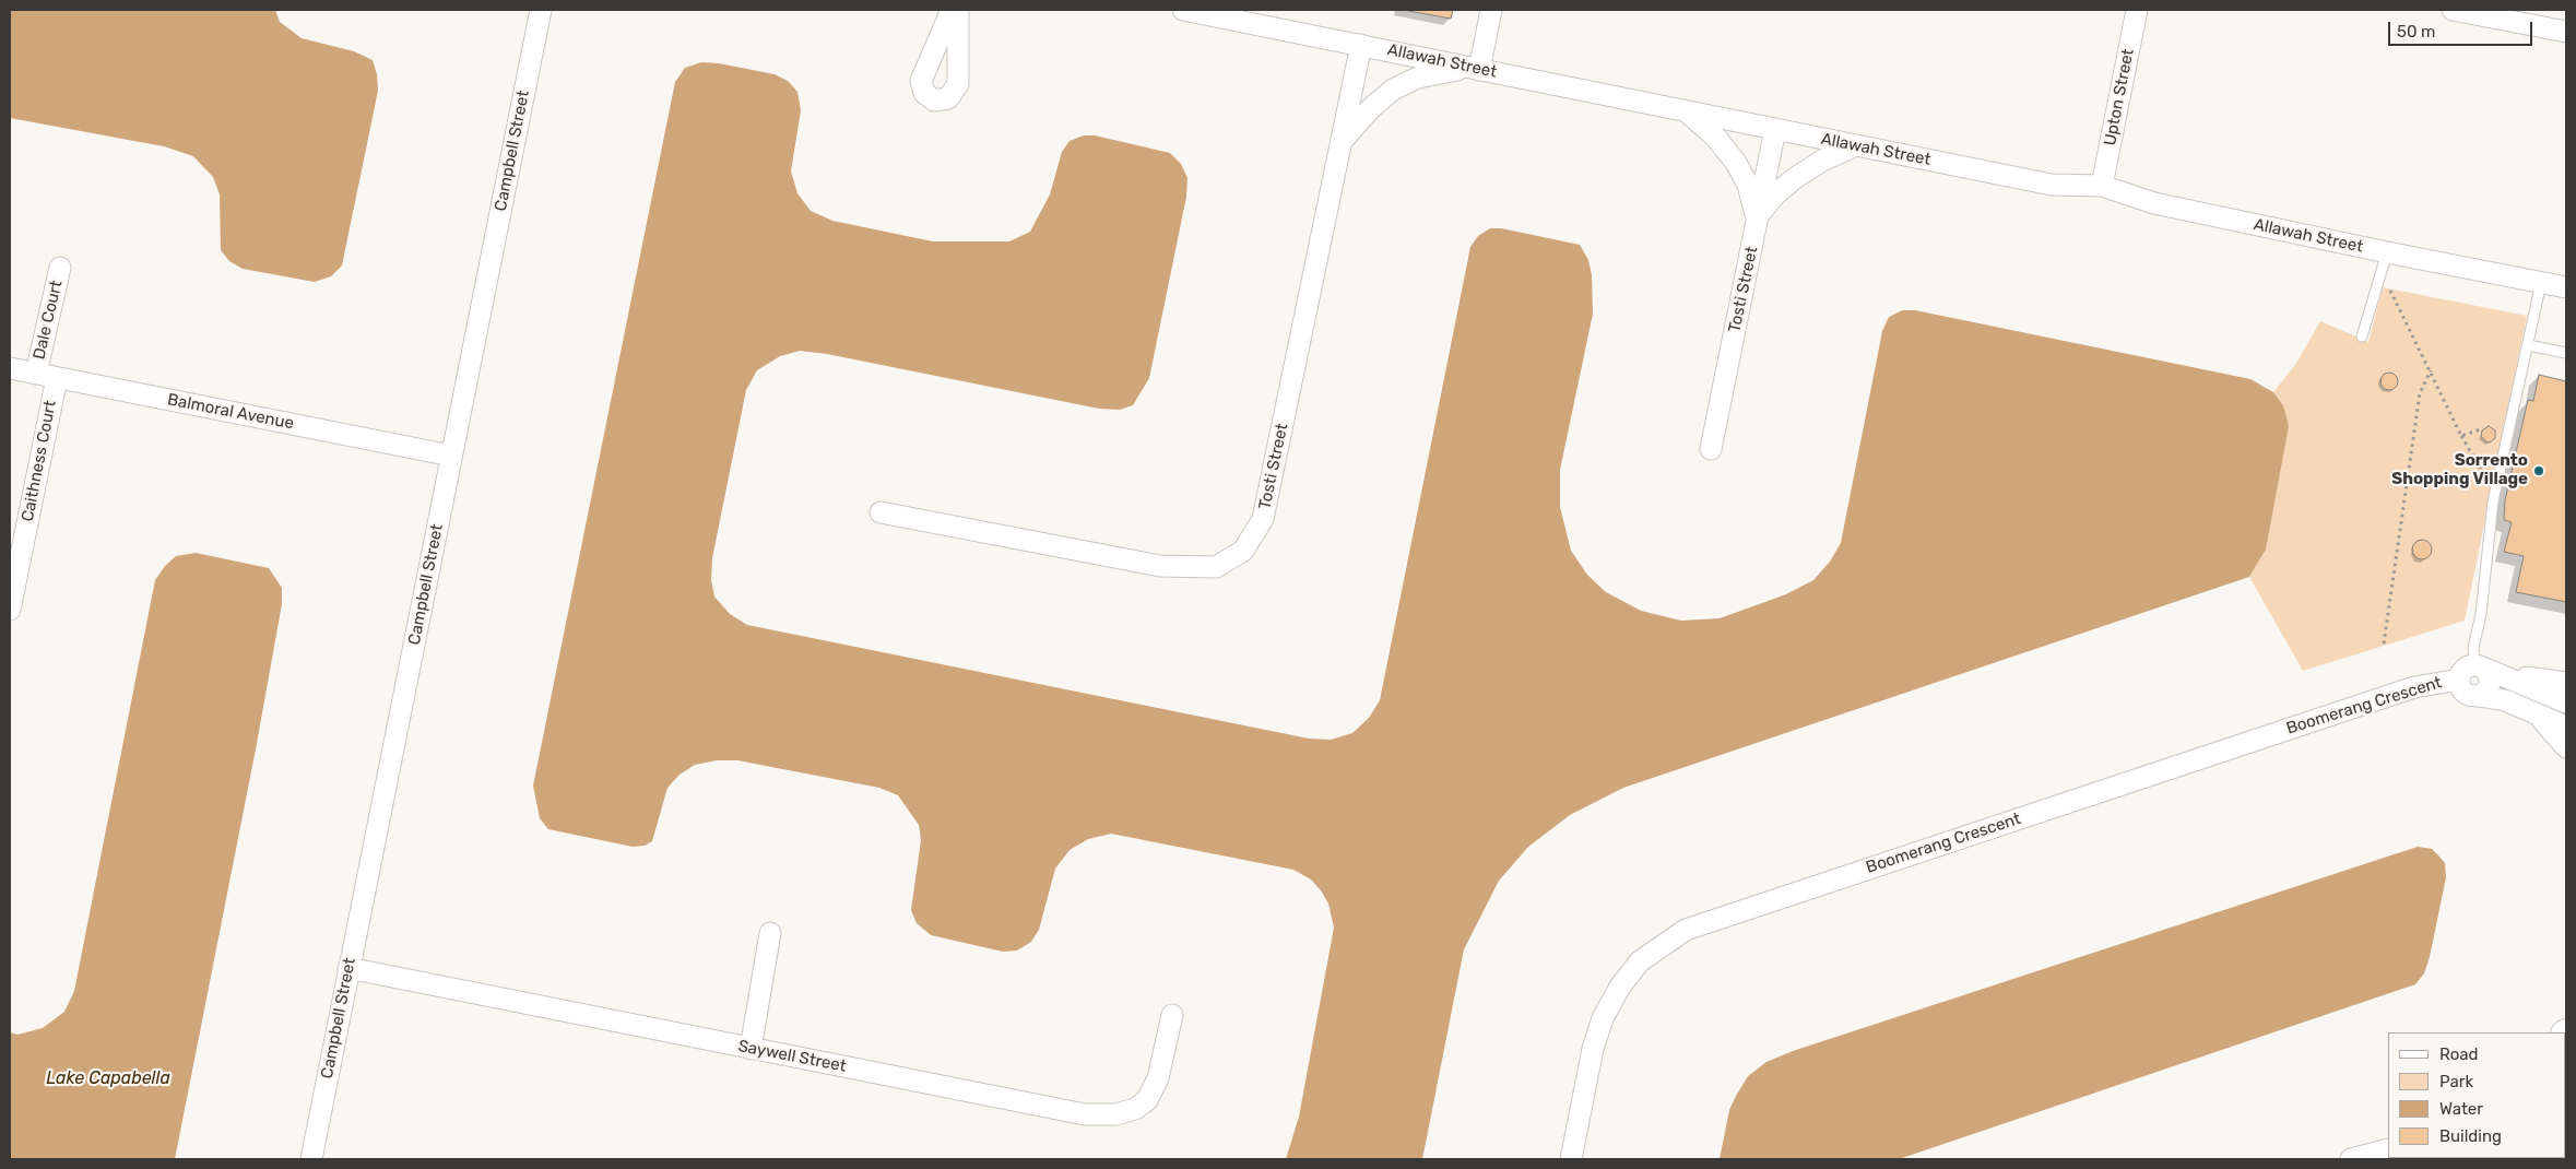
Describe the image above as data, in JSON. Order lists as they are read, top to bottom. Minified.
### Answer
{"streets":{"street":["Allawah Street","Upton Street","Campbell Street","Tosti Street","Dale Court","Balmoral Avenue","Caithness Court","Boomerang Crescent","Saywell Street"]},"crossings":[["Allawah Street","Upton Street"],["Allawah Street","Tosti Street"],["Campbell Street","Balmoral Avenue"],["Campbell Street","Saywell Street"],["Dale Court","Balmoral Avenue"],["Balmoral Avenue","Caithness Court"]],"water":["Lake Capabella"],"places":["Sorrento Shopping Village"],"legend":["Road","Park","Water","Building"],"scale_bar":"50 m"}
